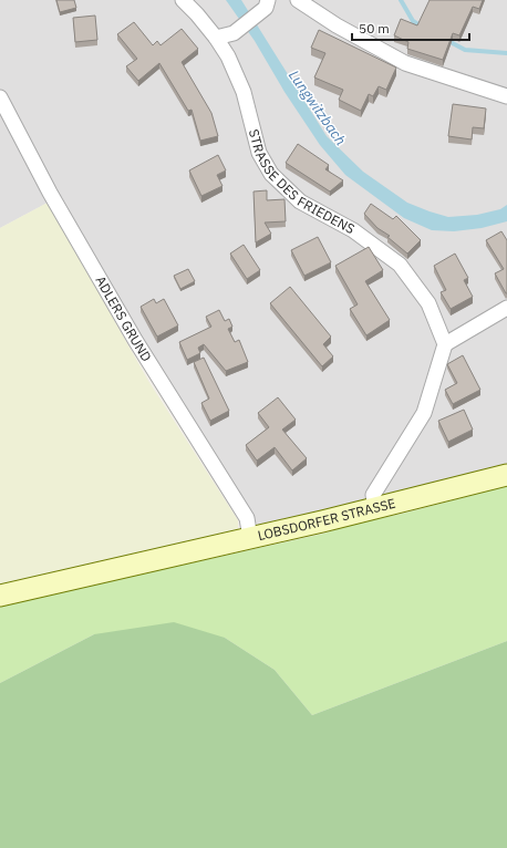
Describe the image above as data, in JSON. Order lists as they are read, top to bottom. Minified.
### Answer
{"streets":{"main road":["LOBSDORFER STRASSE"],"street":["STRASSE DES FRIEDENS","ADLERS GRUND"]},"crossings":[["ADLERS GRUND","LOBSDORFER STRASSE"]],"water":["Lungwitzbach"],"scale_bar":"50 m"}
